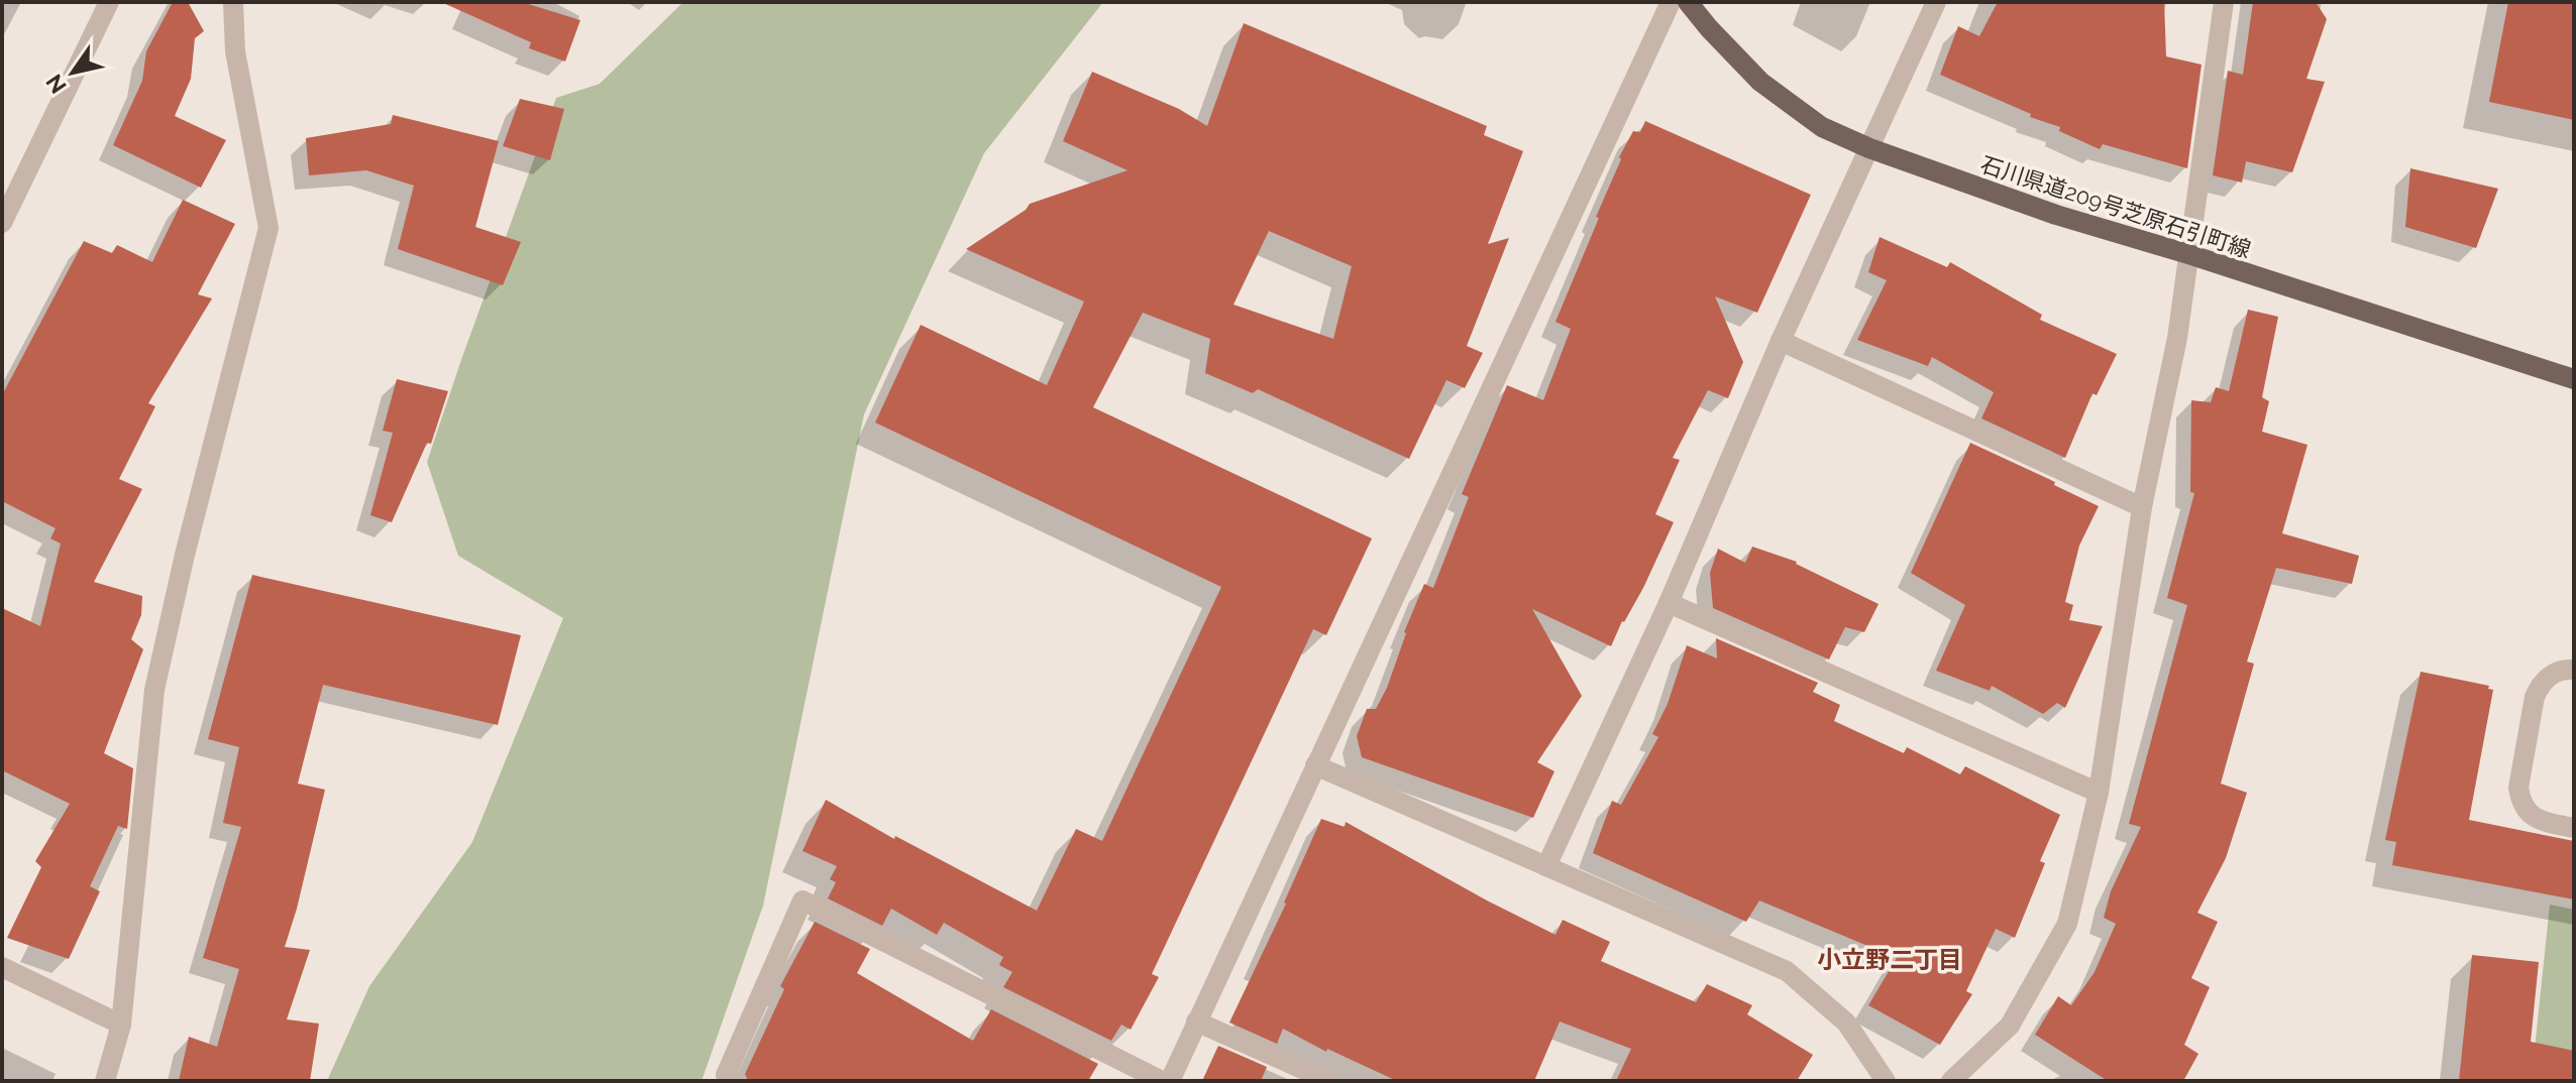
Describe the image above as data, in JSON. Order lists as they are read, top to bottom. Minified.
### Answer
{"streets":{"main road":["石川県道209号芝原石引町線"]},"districts":["小立野二丁目"],"north":"bottom left"}
